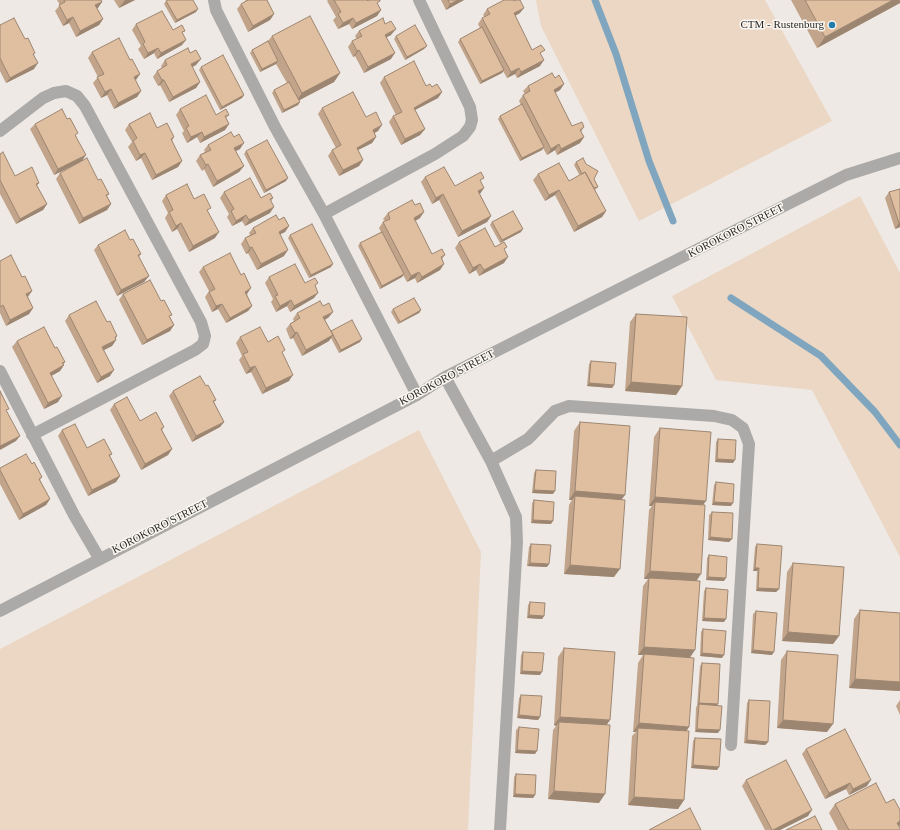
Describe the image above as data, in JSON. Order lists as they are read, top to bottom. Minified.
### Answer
{"streets":{"street":["KOROKORO STREET"]},"places":["CTM - Rustenburg"]}
